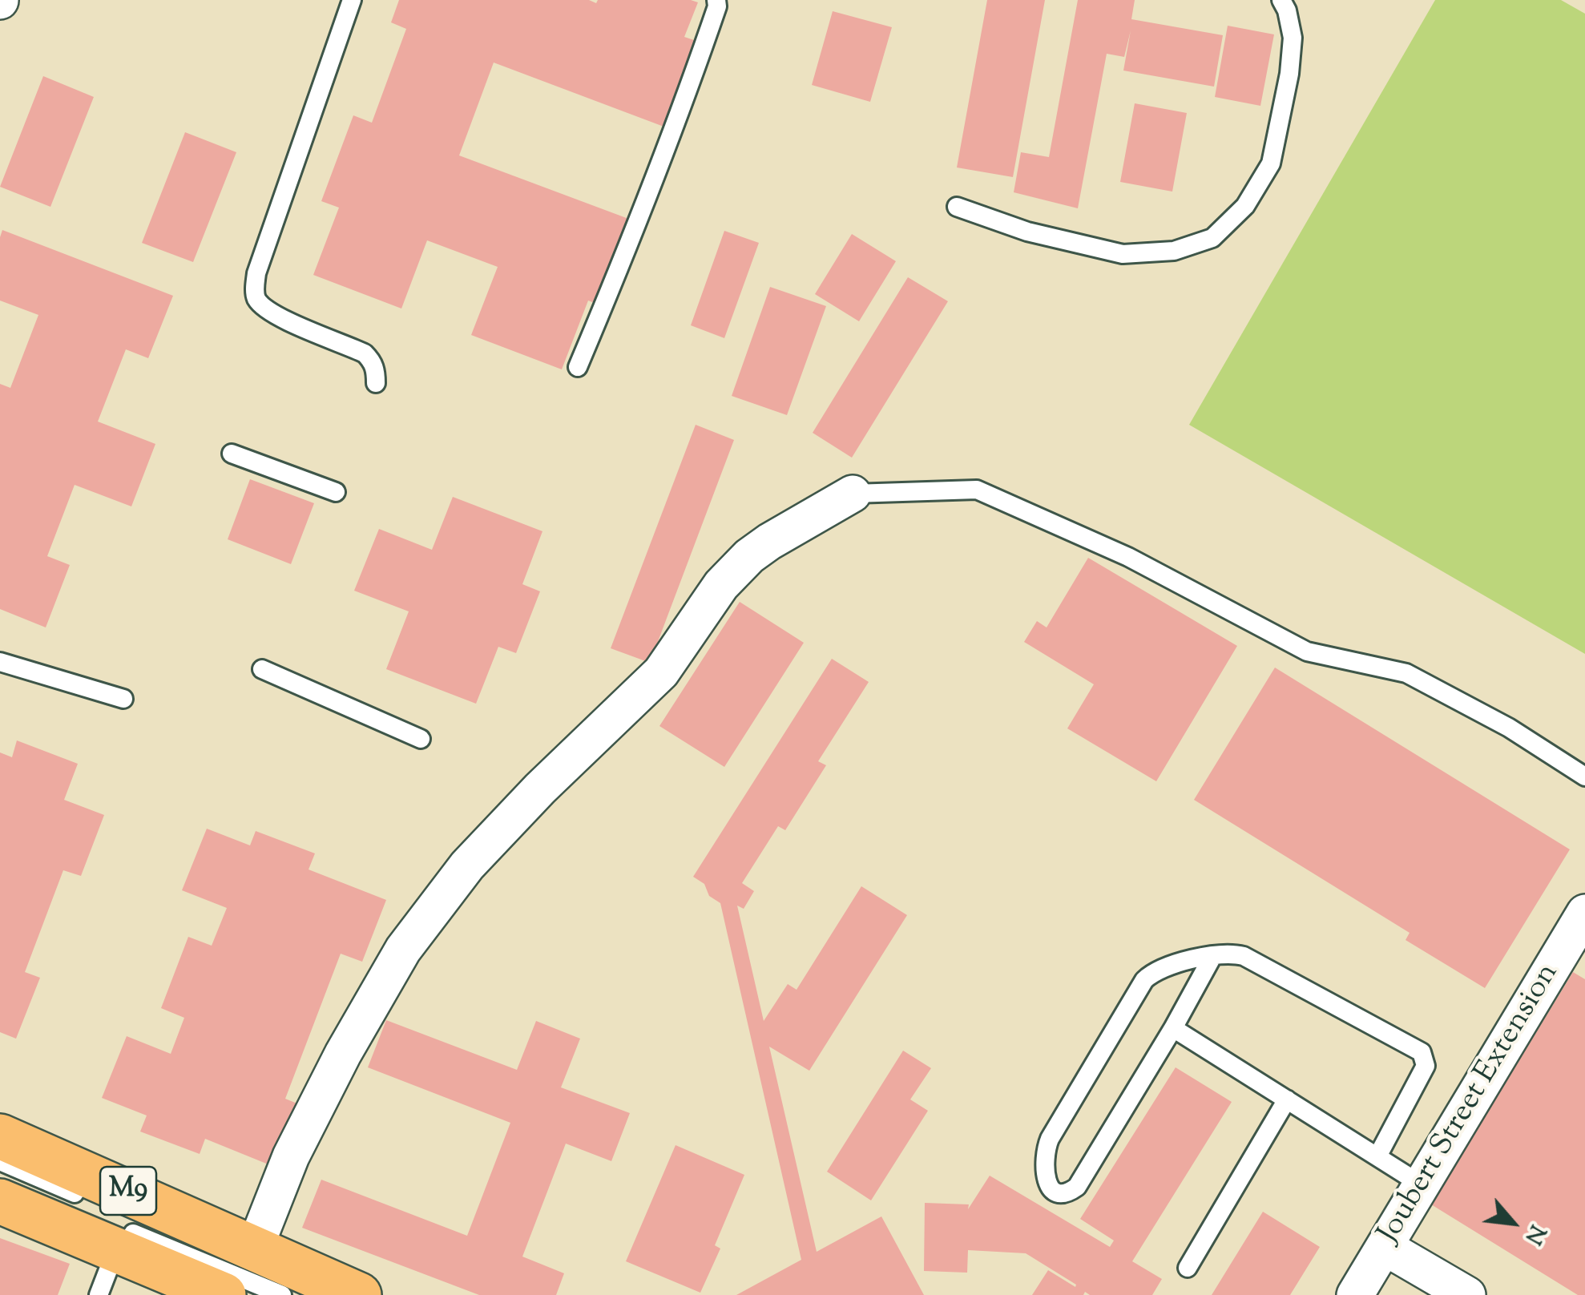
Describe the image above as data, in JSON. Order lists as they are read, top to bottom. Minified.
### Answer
{"streets":{"main road":["M9"],"street":["Joubert Street Extension"]},"north":"bottom right"}
